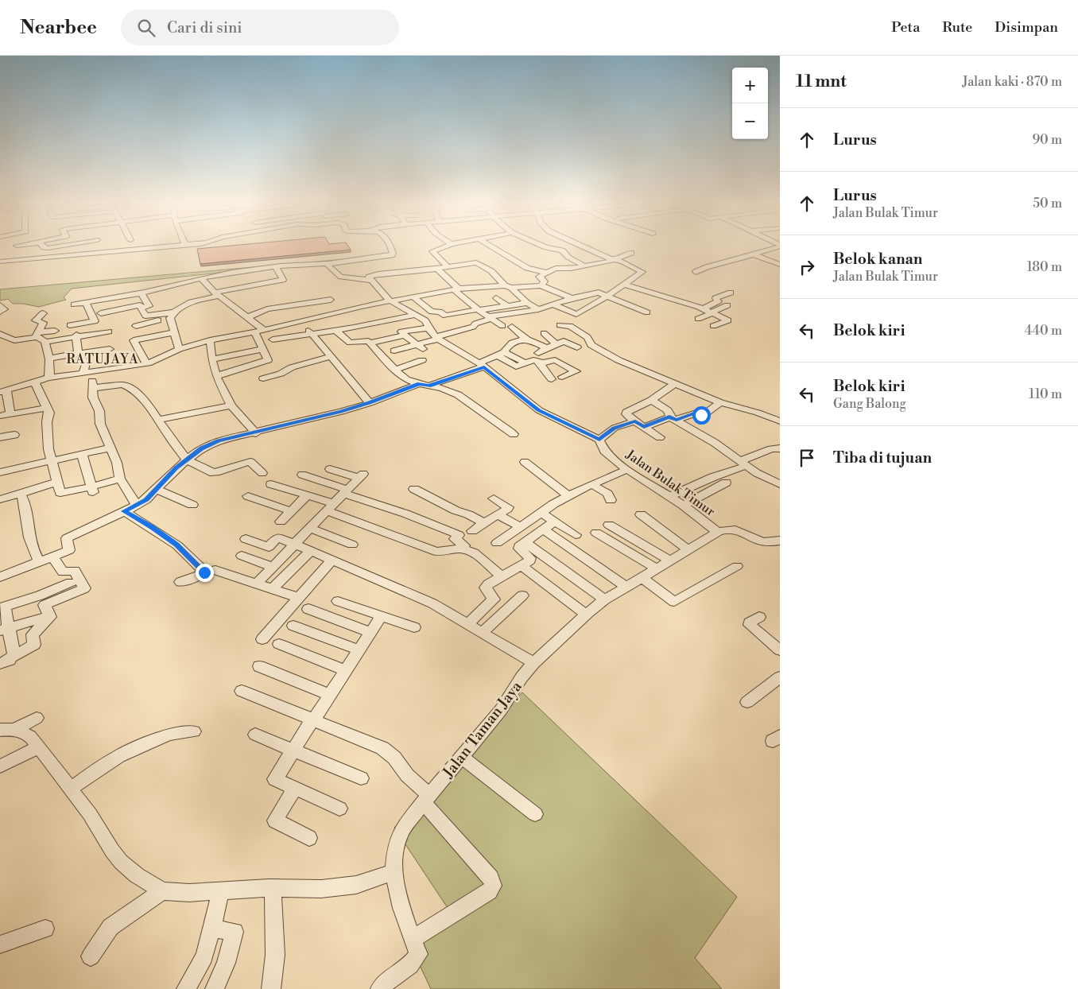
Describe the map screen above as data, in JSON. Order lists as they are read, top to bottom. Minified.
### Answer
{"streets":{"street":["Jalan Bulak Timur","Jalan Taman Jaya"]},"crossings":[["Jalan Bulak Timur","Jalan Taman Jaya"]],"districts":["RATUJAYA"],"page":{"header":"Nearbee","search":"Cari di sini","nav":["Peta","Rute","Disimpan"],"heading":["11 mnt","Jalan kaki · 870 m"],"map_buttons":["+","−"],"list":[["Lurus","90 m"],["Lurus","Jalan Bulak Timur","50 m"],["Belok kanan","Jalan Bulak Timur","180 m"],["Belok kiri","440 m"],["Belok kiri","Gang Balong","110 m"],"Tiba di tujuan"]}}
